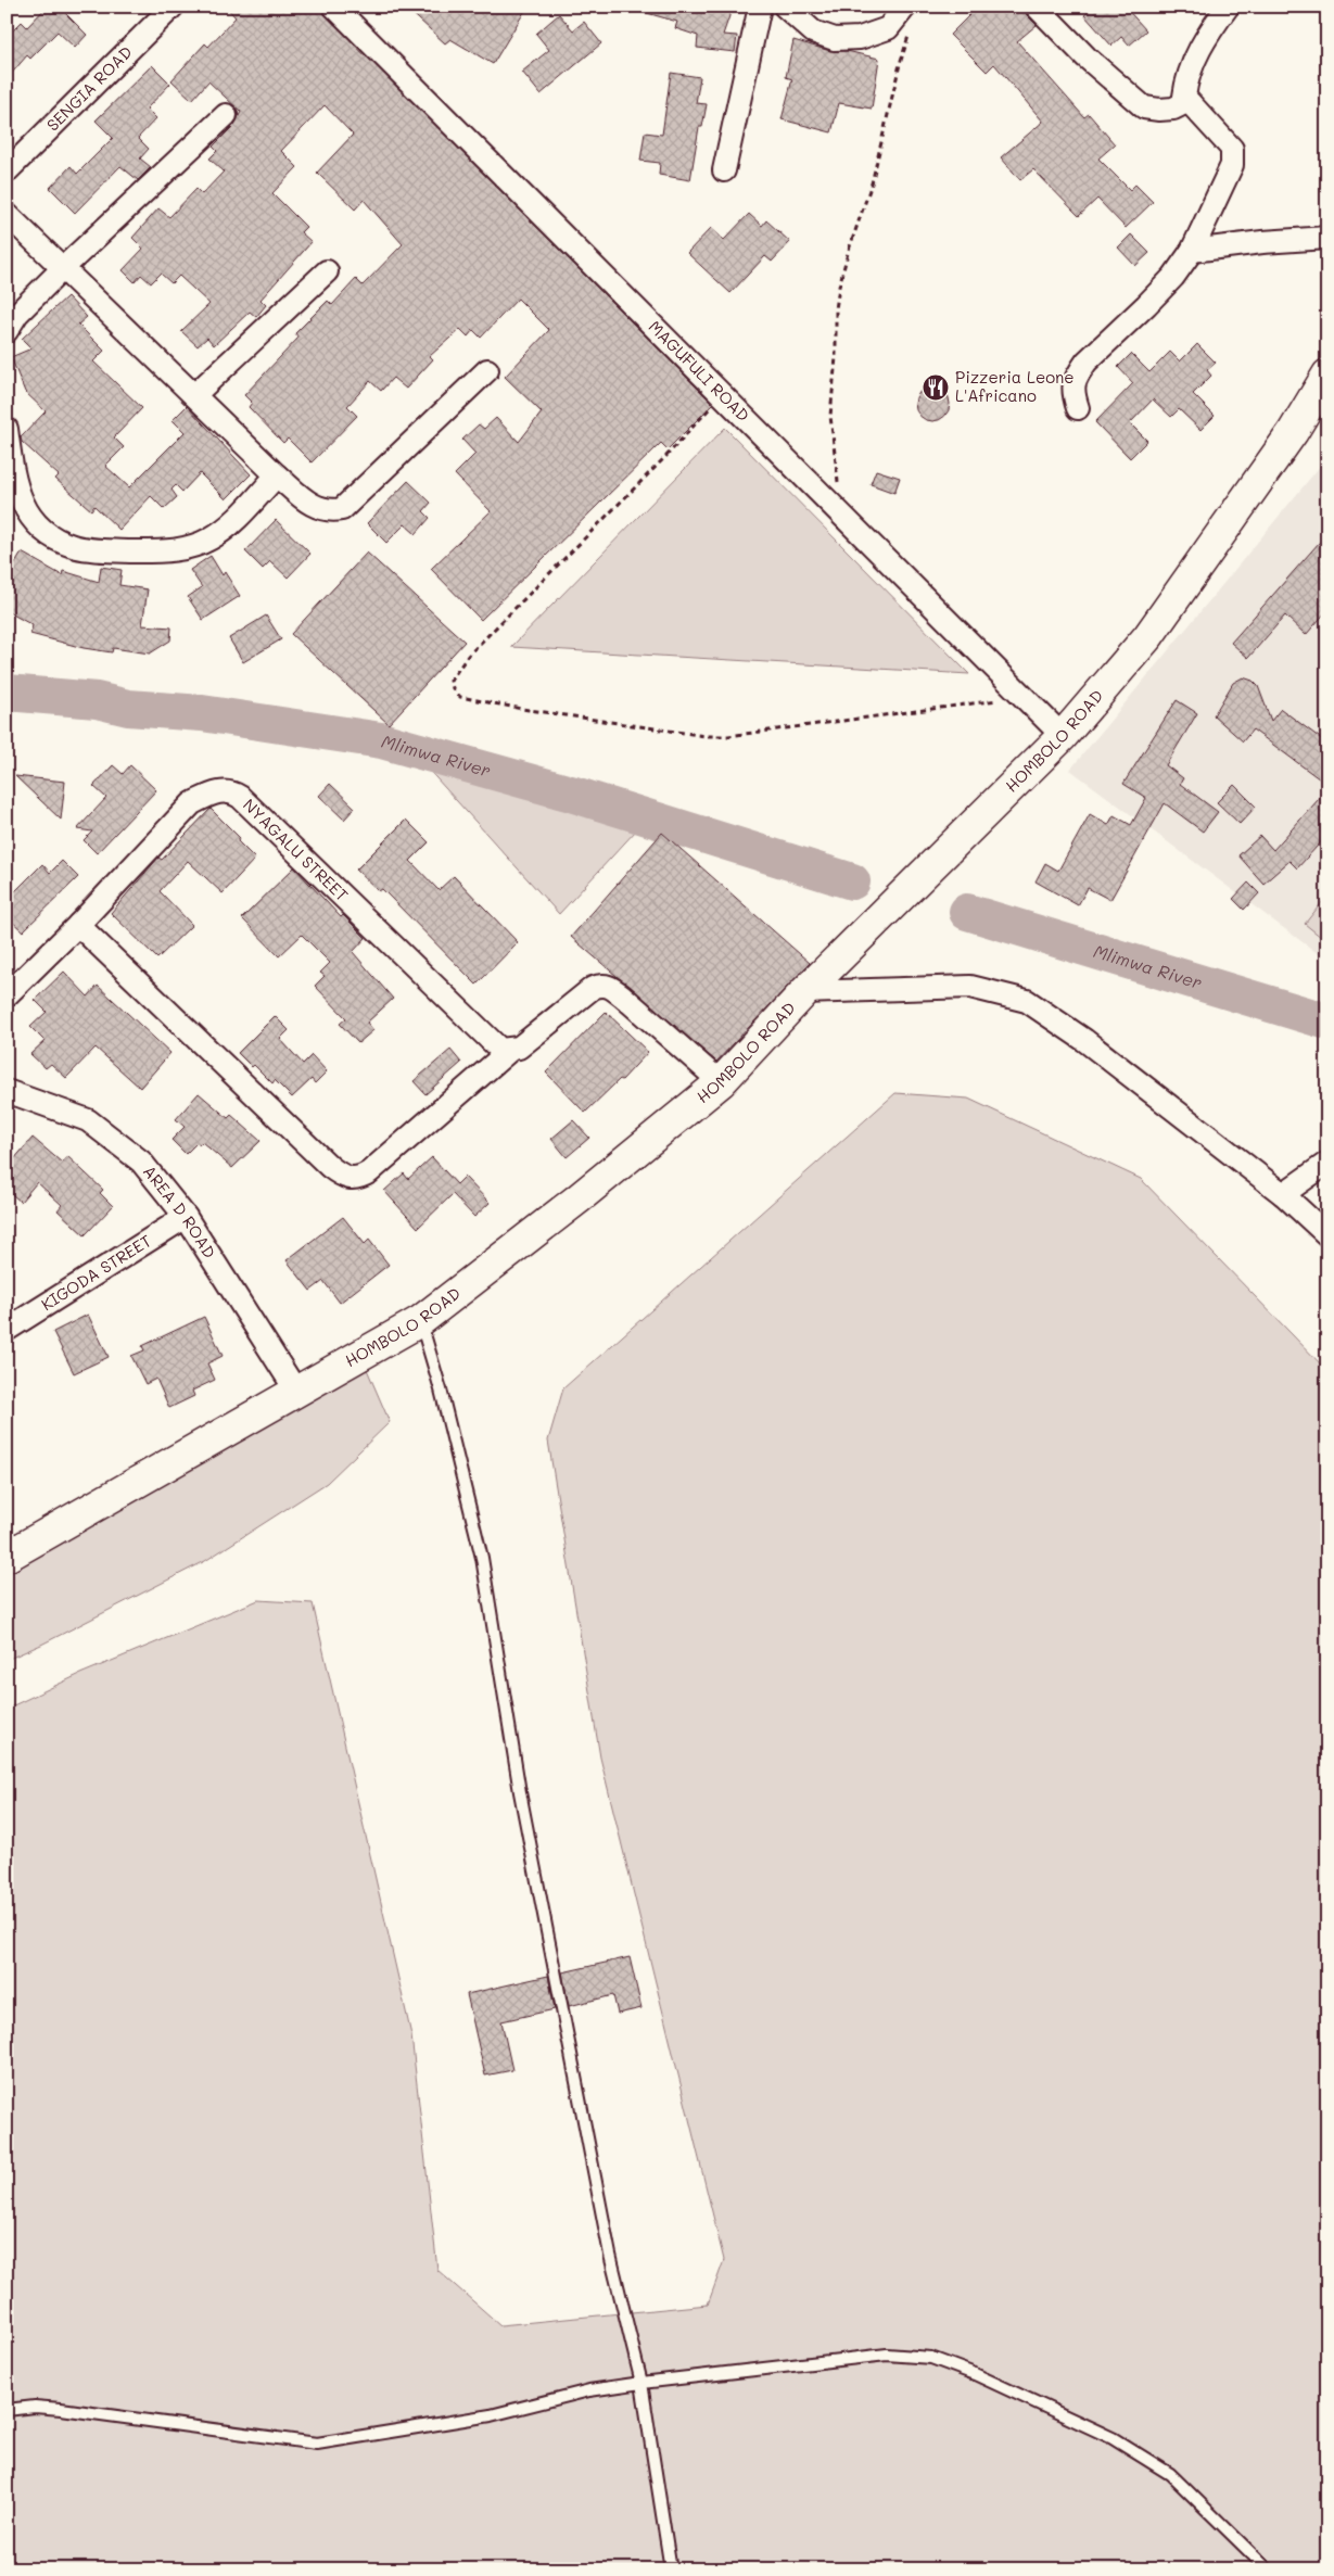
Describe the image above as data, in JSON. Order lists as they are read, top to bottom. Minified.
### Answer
{"streets":{"street":["SENGIA ROAD","MAGUFULI ROAD","HOMBOLO ROAD","NYAGALU STREET","AREA D ROAD","KIGODA STREET"]},"crossings":[["MAGUFULI ROAD","HOMBOLO ROAD"],["HOMBOLO ROAD","AREA D ROAD"],["AREA D ROAD","KIGODA STREET"]],"water":["Mlimwa River"],"places":{"restaurant":["Pizzeria Leone L'Africano"]}}
